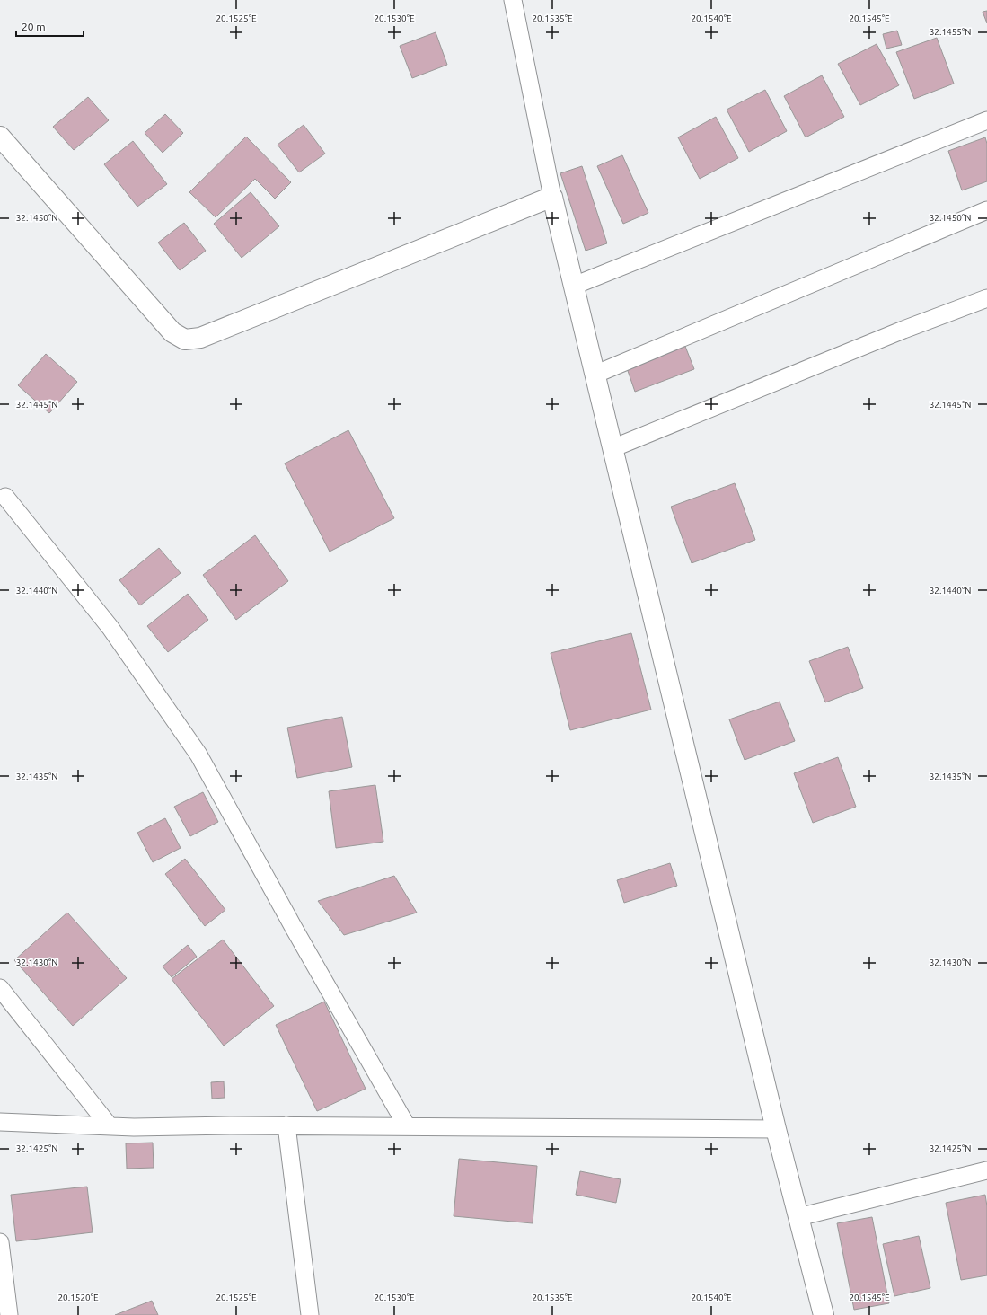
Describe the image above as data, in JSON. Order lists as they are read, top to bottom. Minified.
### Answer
{"scale_bar":"20 m","coordinates":["20.1525°E","20.1530°E","20.1535°E","20.1540°E","20.1545°E","32.1455°N","32.1450°N","32.1445°N","32.1440°N","32.1435°N","32.1430°N","32.1425°N","20.1520°E"]}
